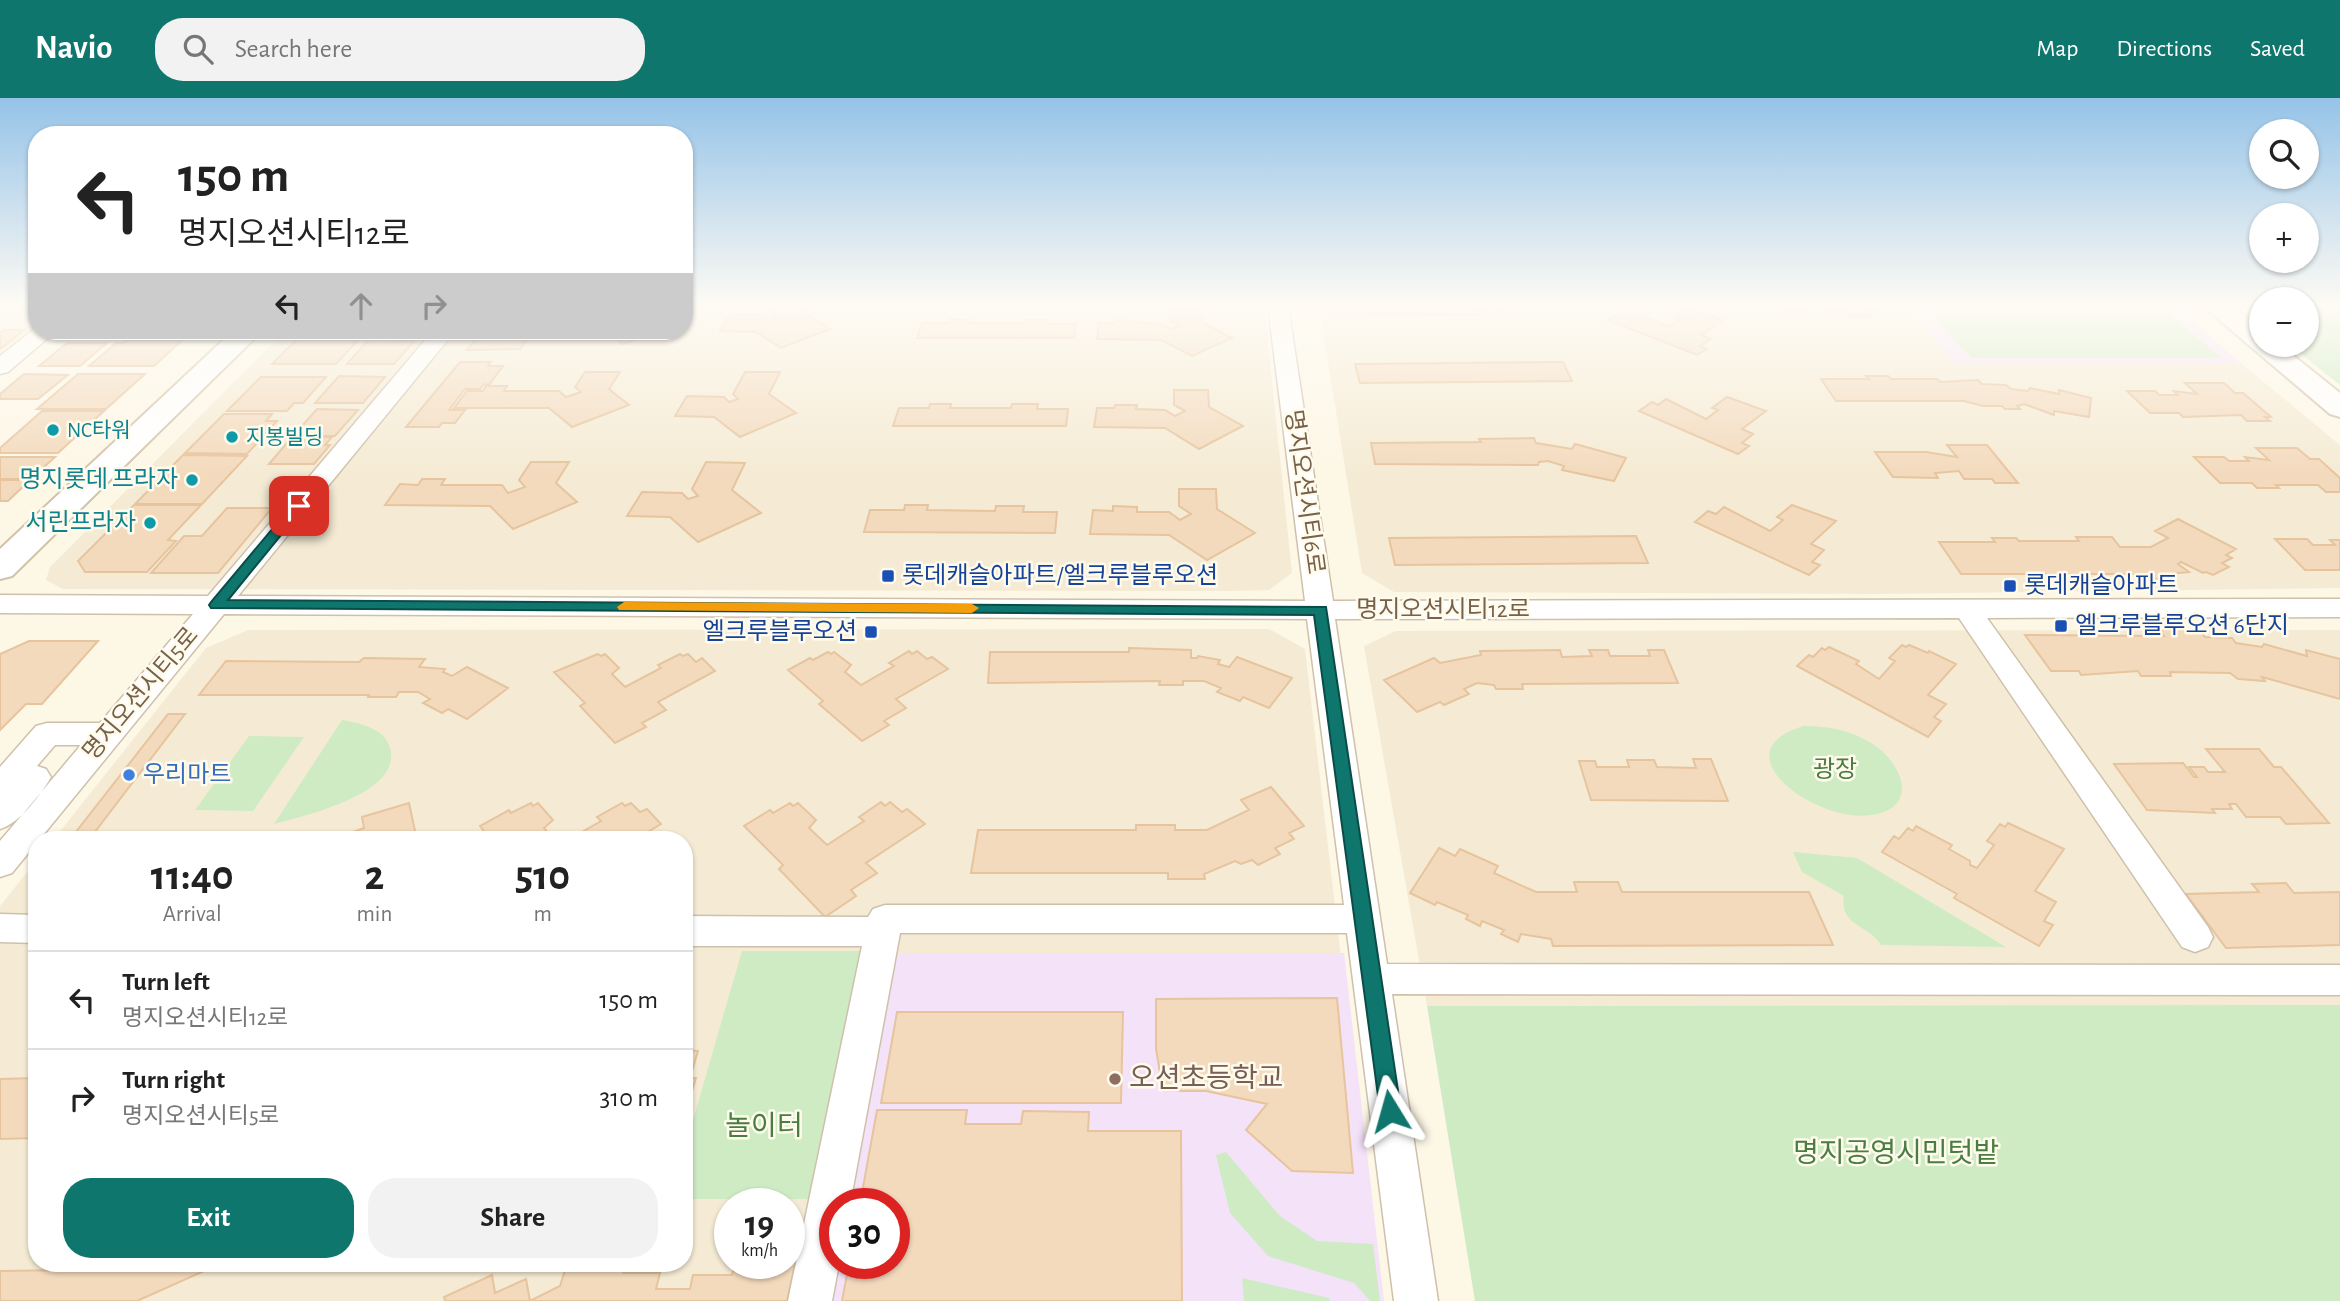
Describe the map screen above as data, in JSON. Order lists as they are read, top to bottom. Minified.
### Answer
{"streets":{"street":["명지오션시티6로","명지오션시티12로","명지오션시티5로"]},"crossings":[["명지오션시티6로","명지오션시티12로"],["명지오션시티12로","명지오션시티5로"]],"parks":["광장","놀이터","명지공영시민텃밭"],"places":{"other":["NC타워","지봉빌딩","명지롯데 프라자","서린프라자","우리마트","오션초등학교"],"transit":["롯데캐슬아파트/엘크루블루오션","롯데캐슬아파트","엘크루블루오션 6단지","엘크루블루오션"]},"page":{"header":"Navio","search":"Search here","nav":["Map","Directions","Saved"],"map_buttons":["+","−"],"turn":["150 m","명지오션시티12로"],"eta":["11:40","Arrival","2","min","510","m"],"list":[{"name":"Turn left","note":"명지오션시티12로","value":"150 m"},{"name":"Turn right","note":"명지오션시티5로","value":"310 m"}],"buttons":["Exit","Share"],"speed":"19 km/h","limit":"30"}}
